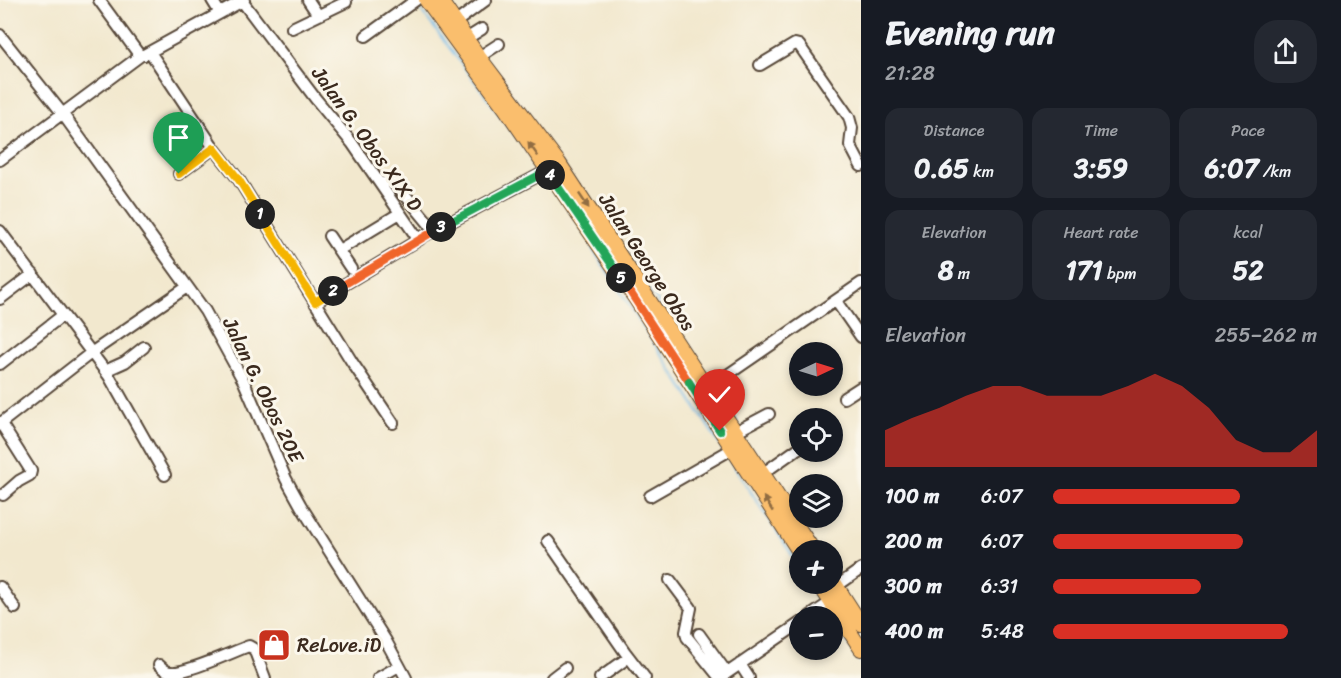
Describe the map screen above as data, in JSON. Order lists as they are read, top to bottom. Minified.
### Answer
{"streets":{"main road":["Jalan George Obos"],"street":["Jalan G. Obos XIX D","Jalan G. Obos 20E"]},"crossings":[["Jalan G. Obos XIX D","Jalan George Obos"]],"places":{"shop":["ReLove.iD"]},"north":"right","page":{"heading":["Evening run","21:28"],"stats":[["Distance","0.65 km"],["Time","3:59"],["Pace","6:07 /km"],["Elevation","8 m"],["Heart rate","171 bpm"],["kcal","52"]],"pins":["4","1","3","5","2"],"chart":["Elevation","255–262 m"],"map_buttons":["+","−"],"list":[{"name":"100 m","note":"6:07"},{"name":"200 m","note":"6:07"},{"name":"300 m","note":"6:31"},{"name":"400 m","note":"5:48"}]}}
